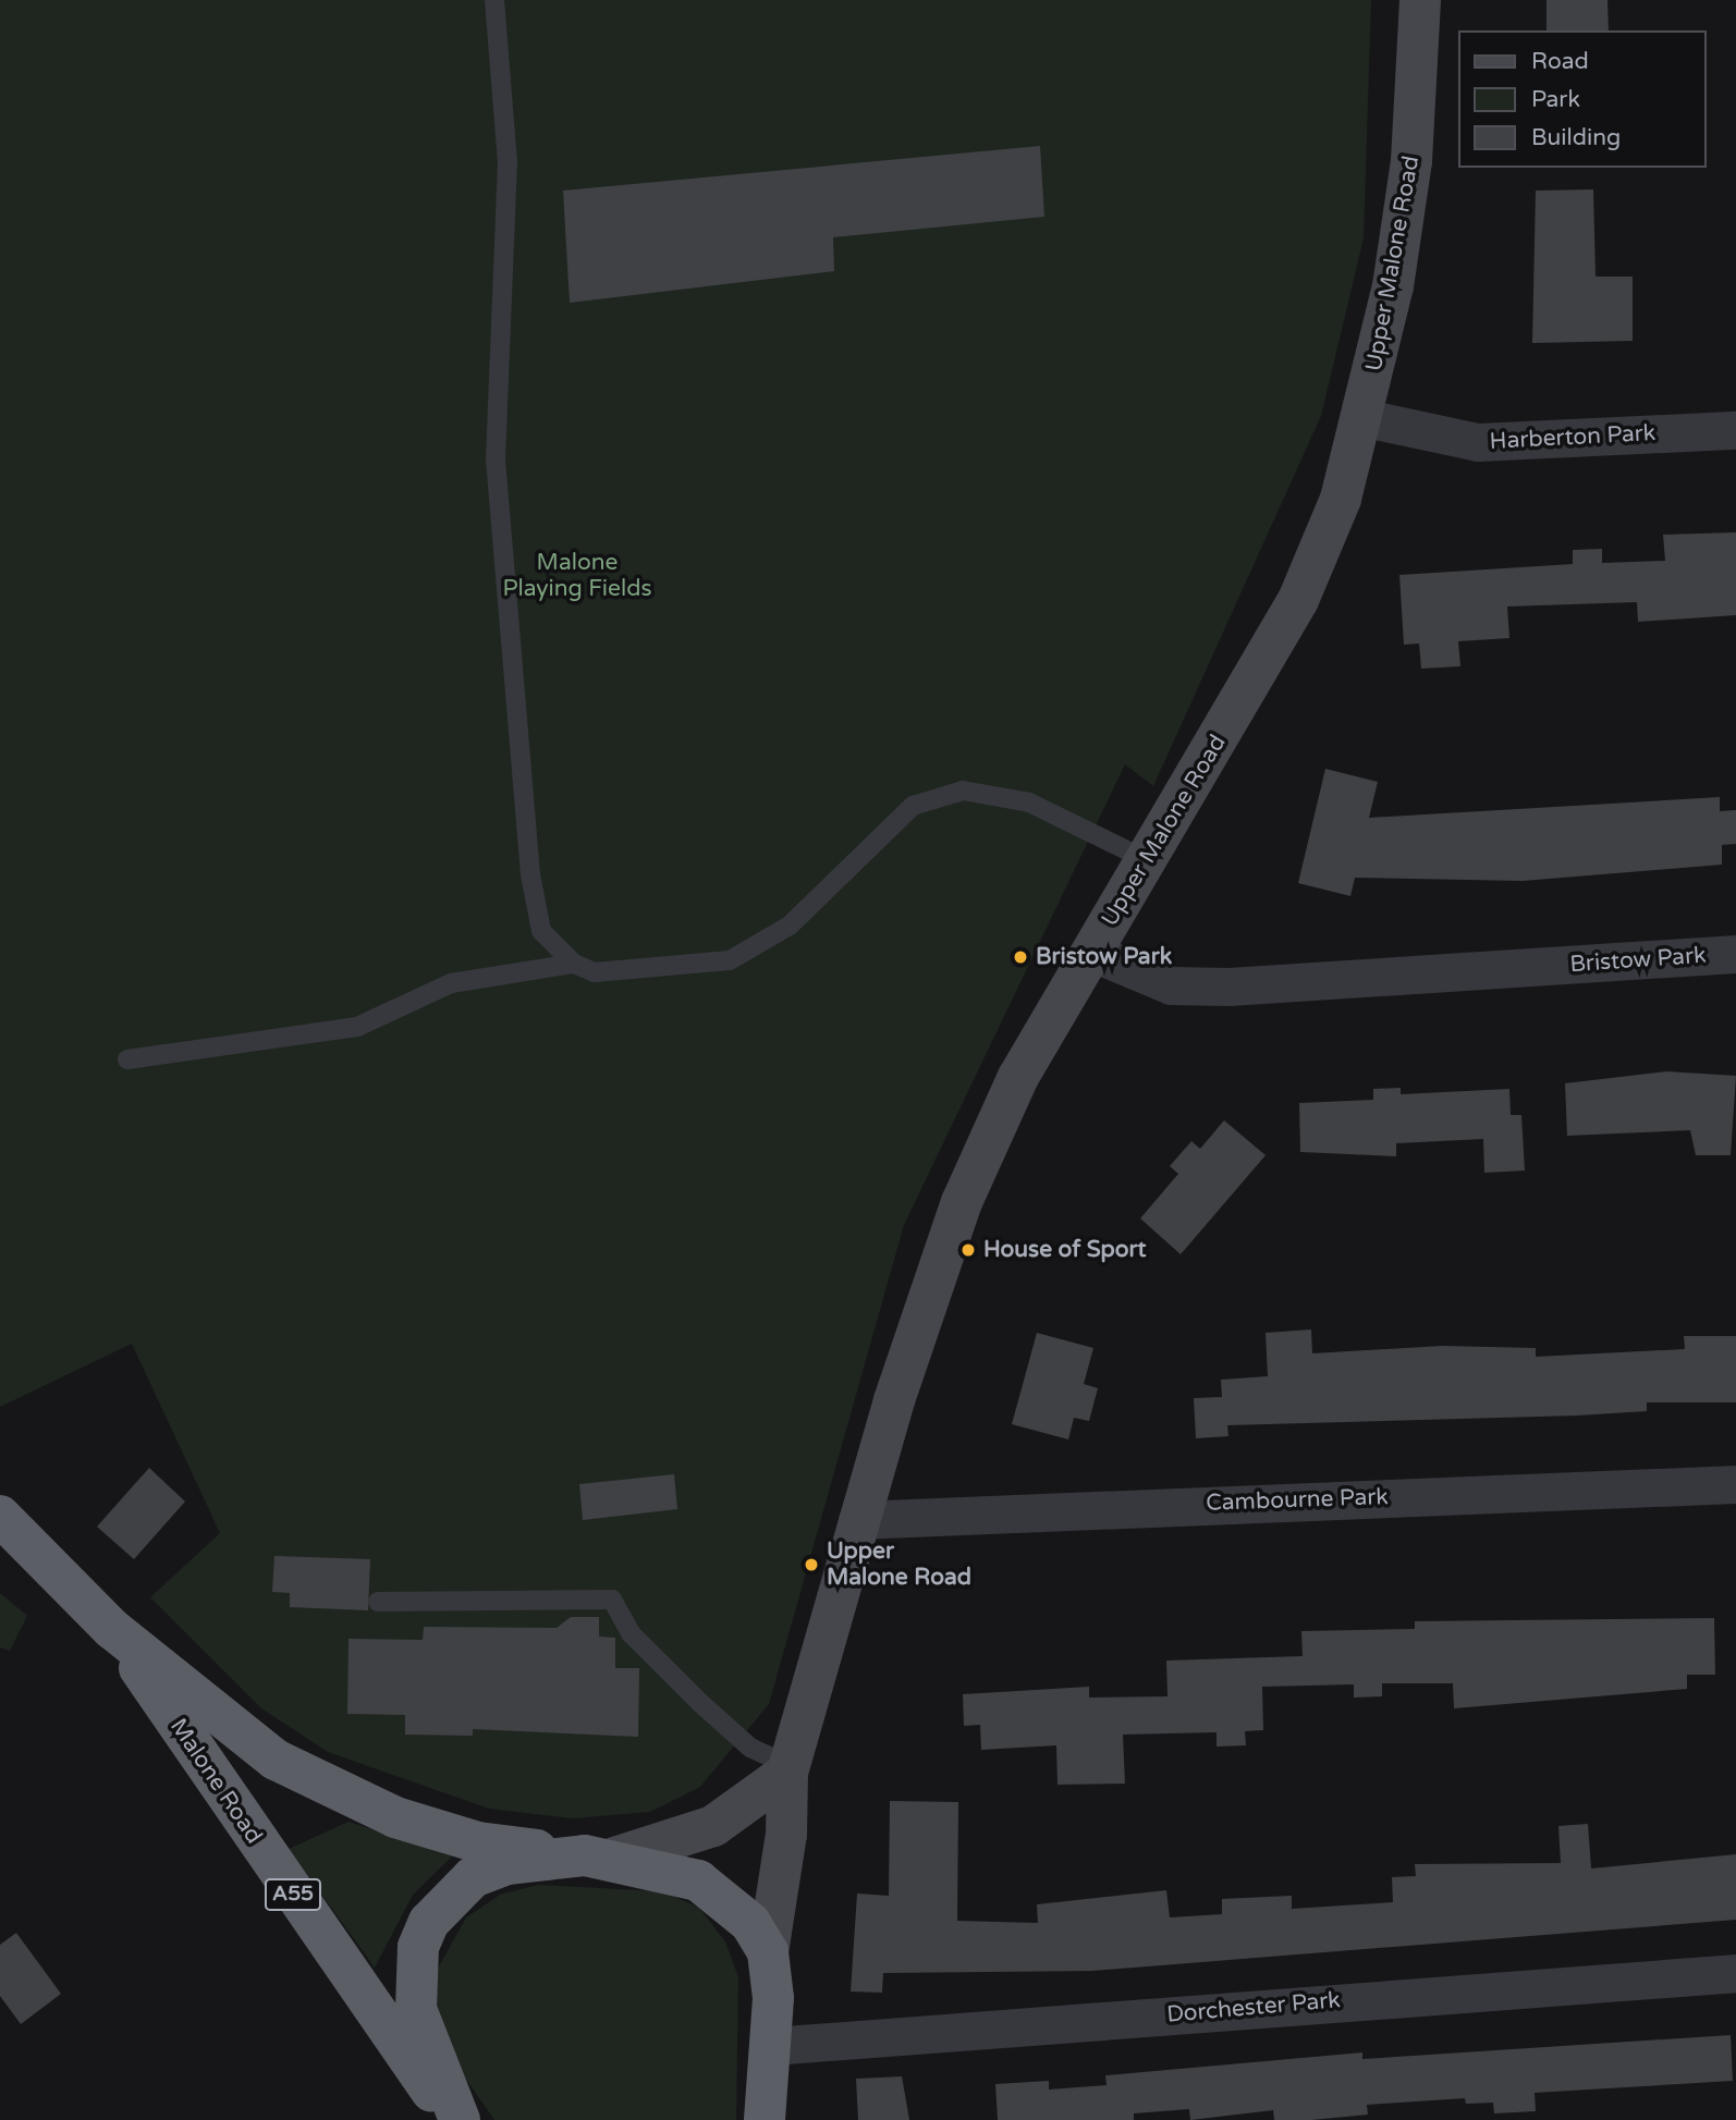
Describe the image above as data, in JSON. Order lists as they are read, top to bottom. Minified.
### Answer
{"streets":{"highway":["Malone Road","A55"],"main road":["Upper Malone Road"],"street":["Harberton Park","Bristow Park","Cambourne Park","Dorchester Park"]},"crossings":[["Upper Malone Road","Harberton Park"],["Upper Malone Road","Bristow Park"],["Upper Malone Road","Cambourne Park"],["Upper Malone Road","A55"],["Malone Road","A55"]],"parks":["Malone Playing Fields"],"places":["Bristow Park","House of Sport","Upper Malone Road"],"legend":["Road","Park","Building"]}
